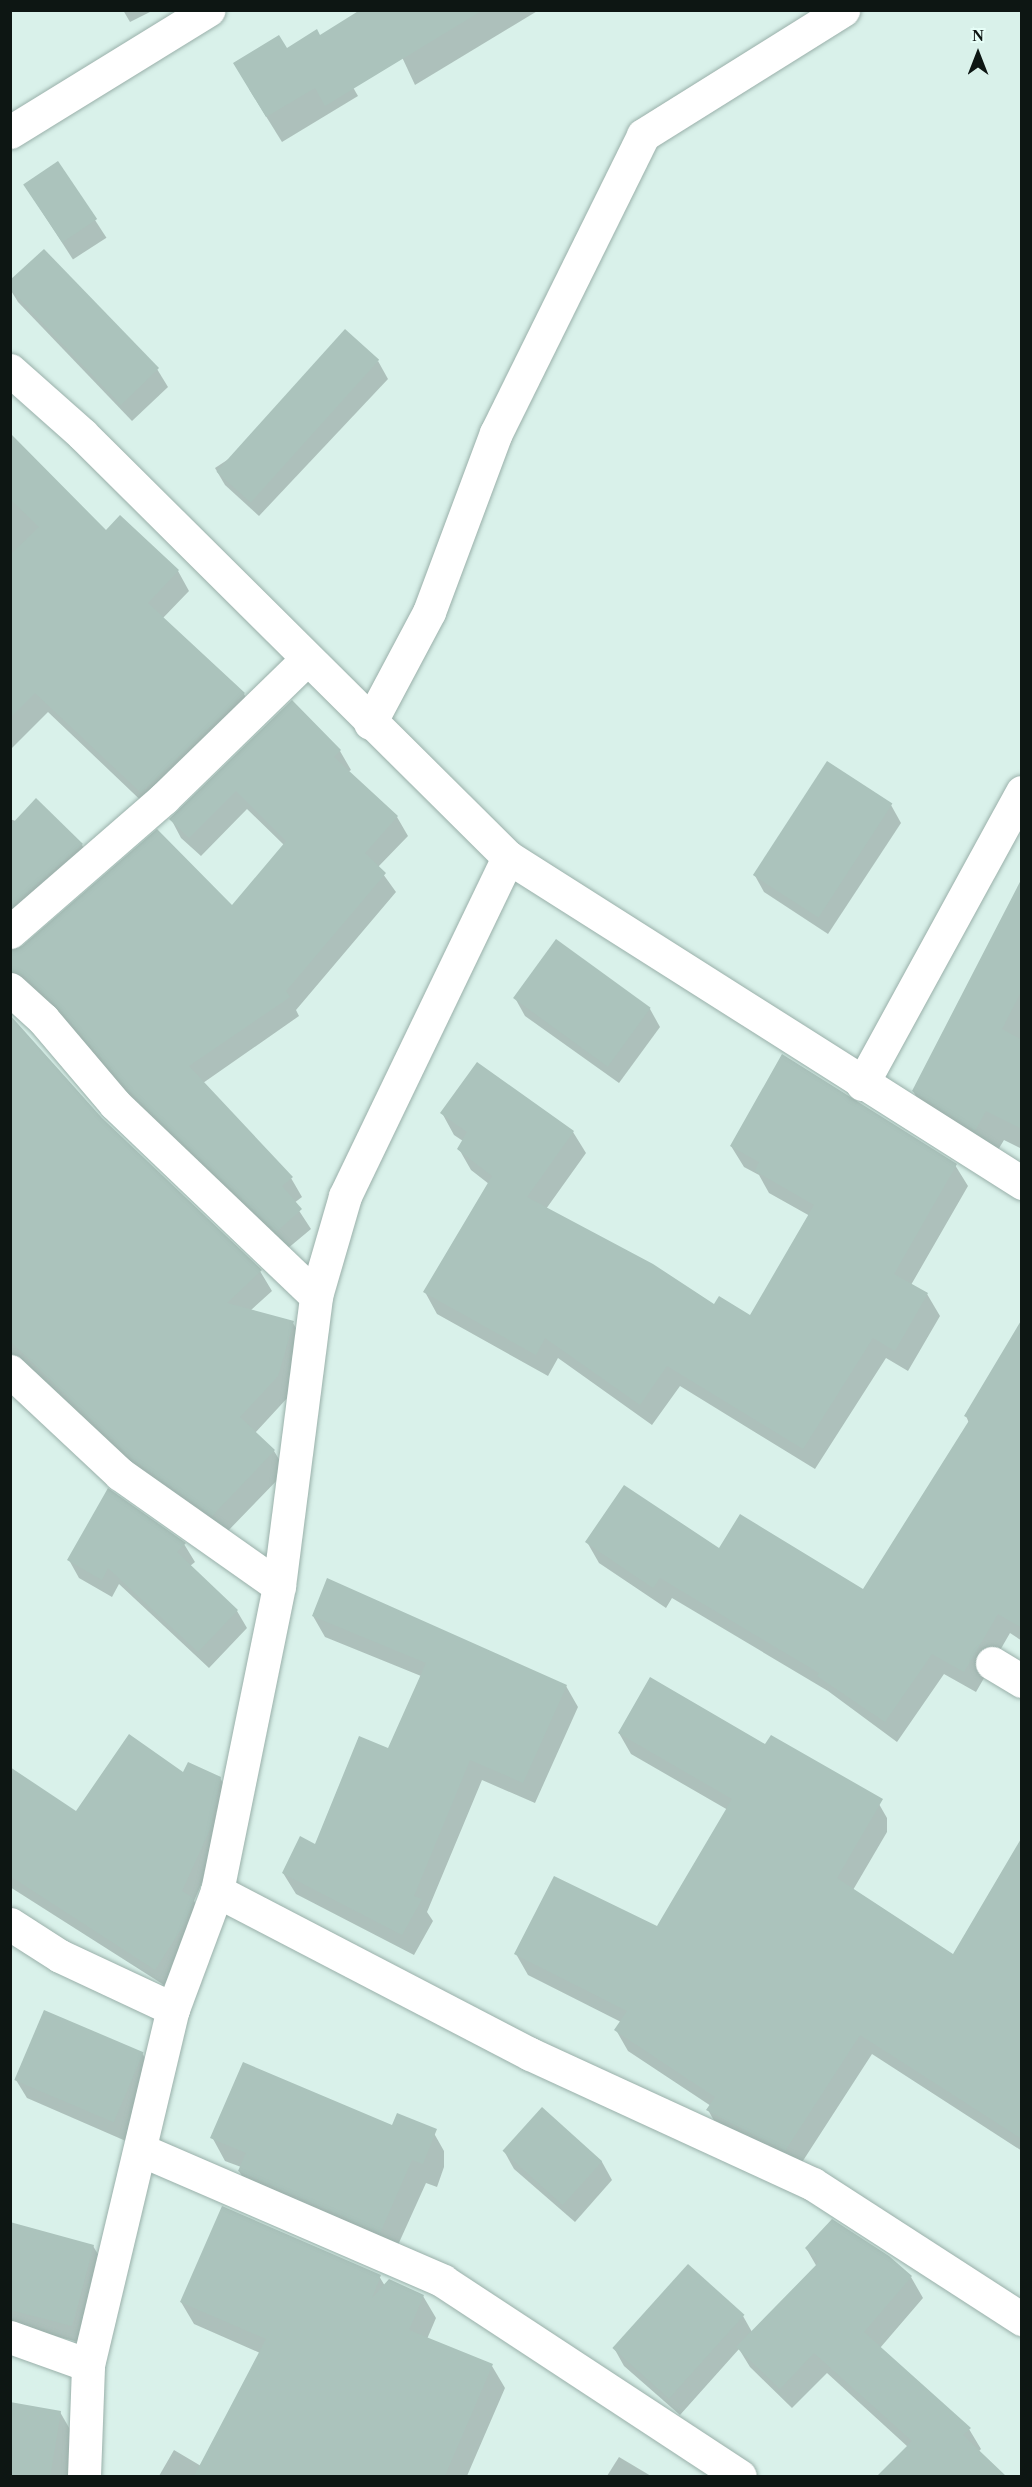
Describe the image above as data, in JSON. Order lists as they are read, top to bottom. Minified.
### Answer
{"north":"top"}
